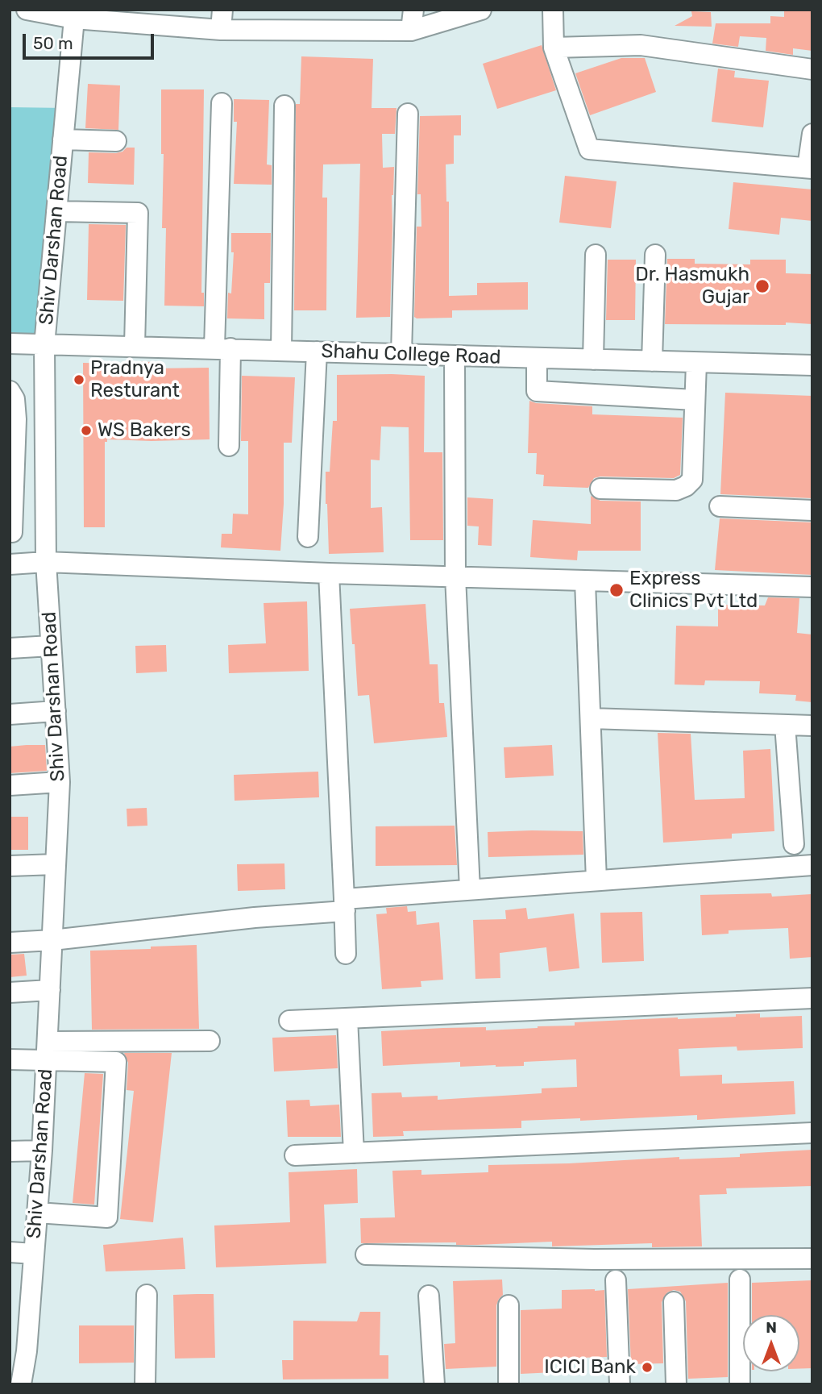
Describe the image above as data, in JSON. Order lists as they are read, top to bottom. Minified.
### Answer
{"streets":{"street":["Shiv Darshan Road","Shahu College Road"]},"crossings":[["Shiv Darshan Road","Shahu College Road"]],"places":["Dr. Hasmukh Gujar","Pradnya Resturant","WS Bakers","Express Clinics Pvt Ltd","ICICI Bank"],"scale_bar":"50 m","north":"top"}
